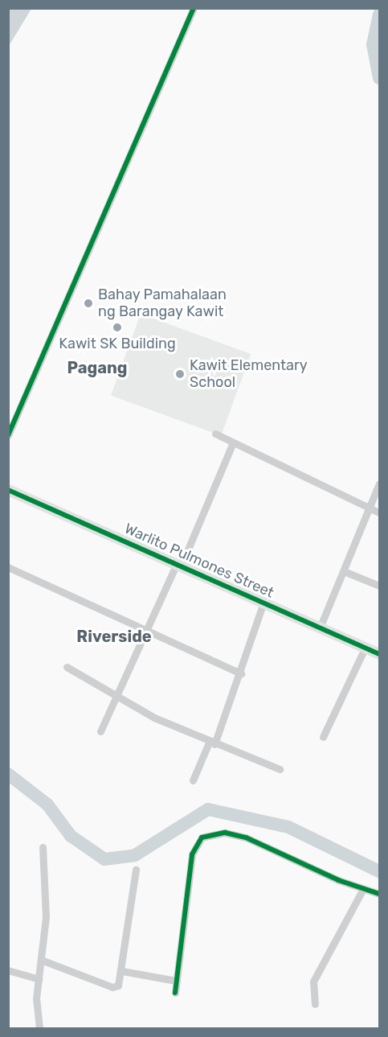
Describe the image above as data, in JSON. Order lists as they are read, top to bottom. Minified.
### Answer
{"streets":{"street":["Warlito Pulmones Street"]},"districts":["Pagang","Riverside"],"places":["Bahay Pamahalaan ng Barangay Kawit","Kawit SK Building","Kawit Elementary School"]}
